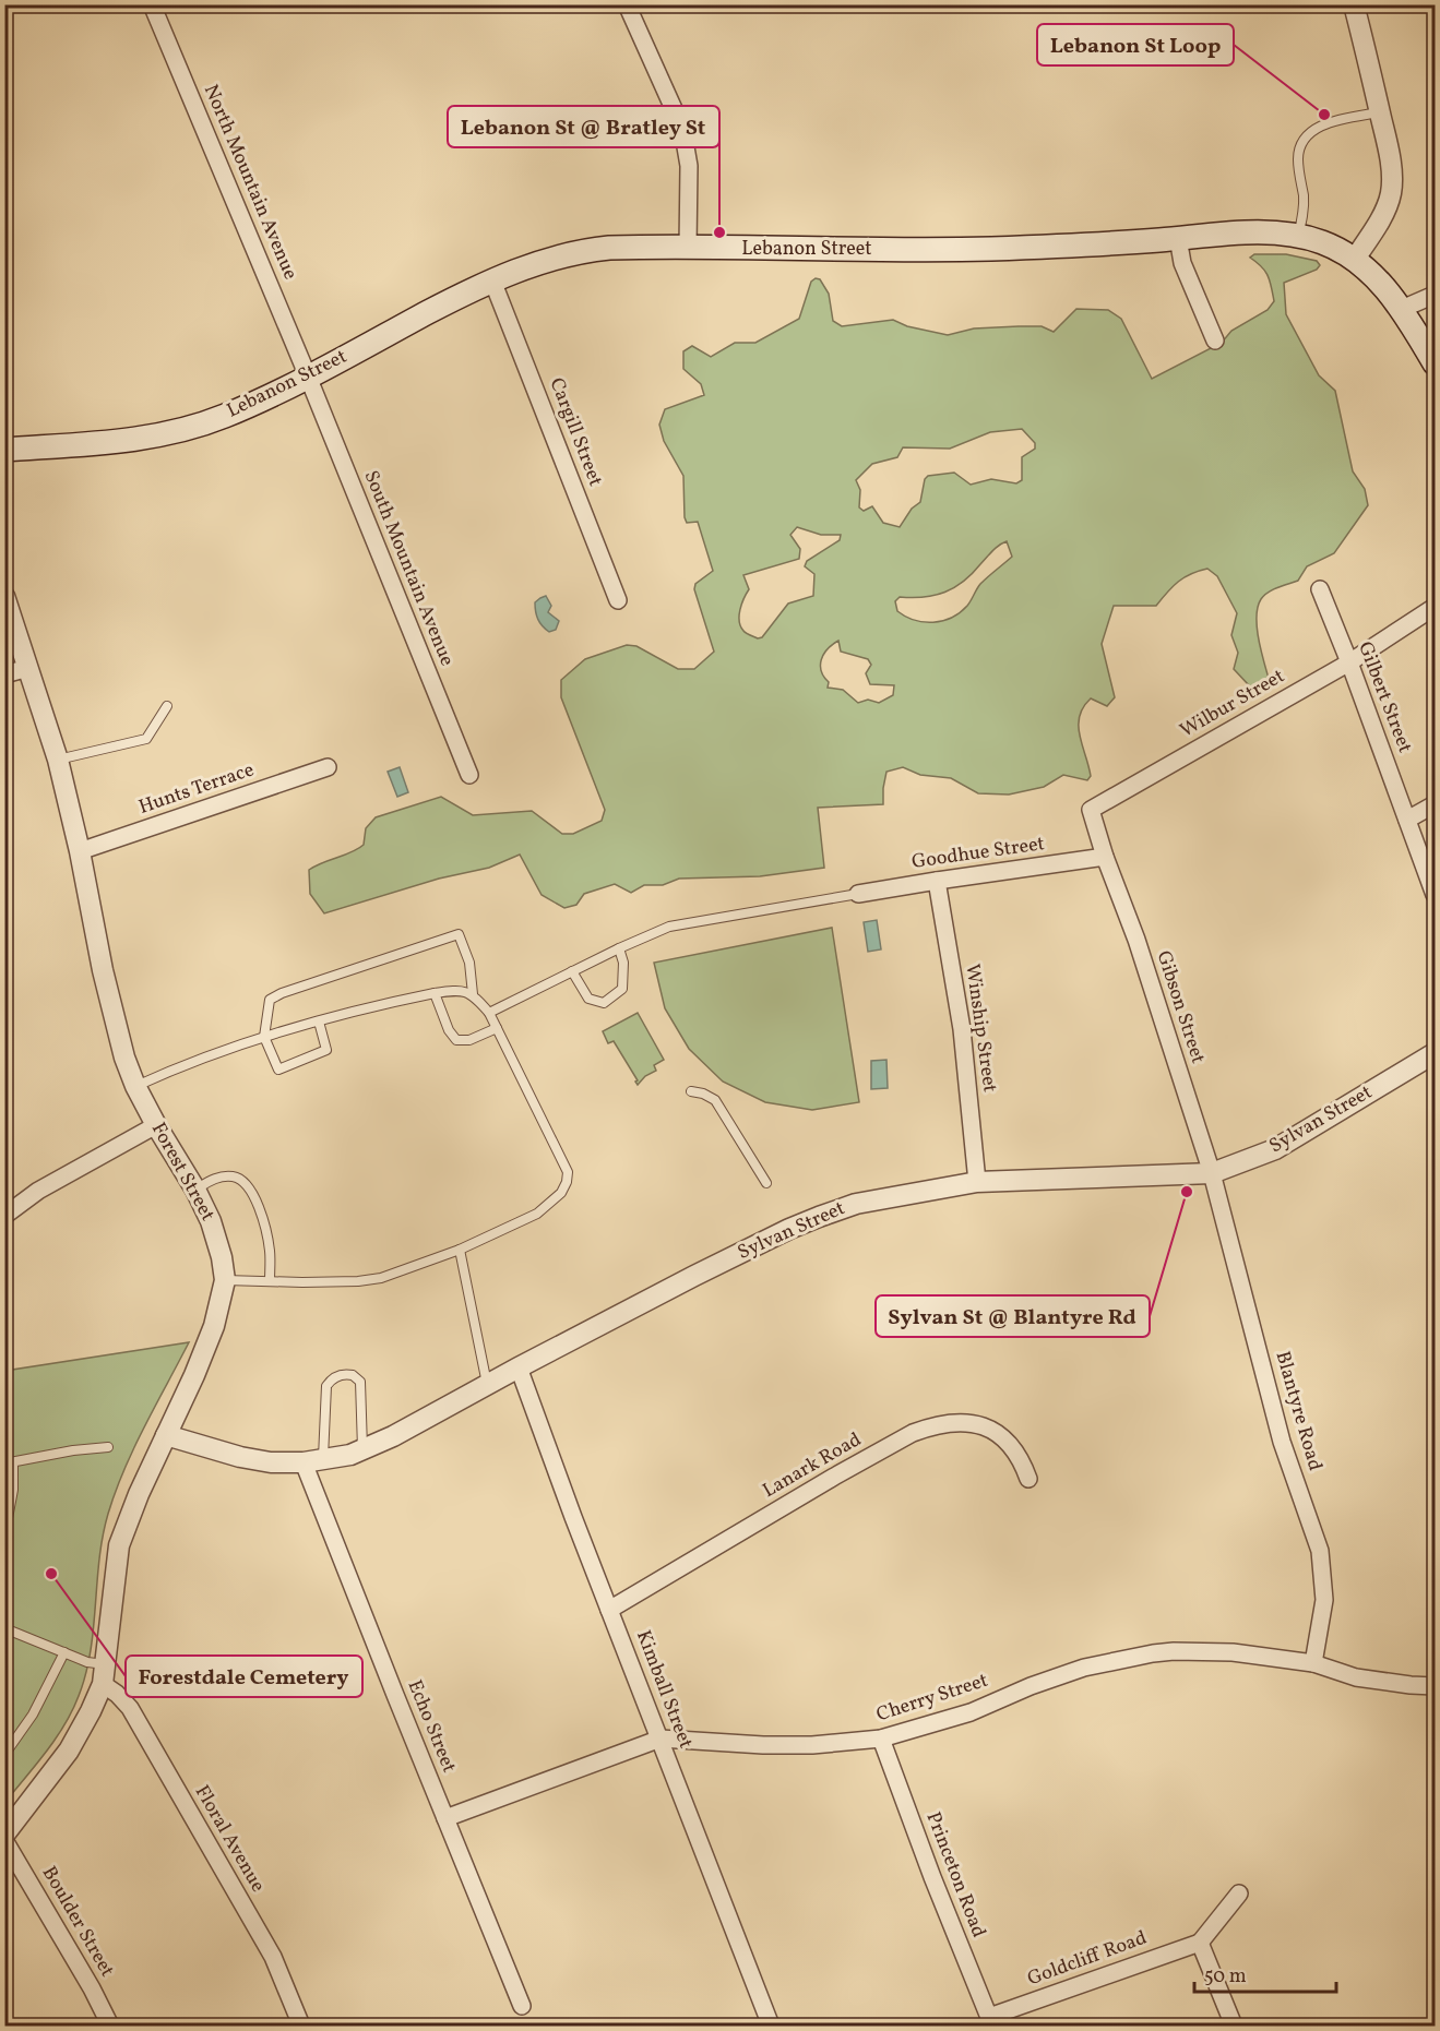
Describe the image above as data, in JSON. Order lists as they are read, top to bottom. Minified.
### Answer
{"streets":{"main road":["Lebanon Street"],"street":["North Mountain Avenue","Cargill Street","South Mountain Avenue","Gilbert Street","Wilbur Street","Hunts Terrace","Goodhue Street","Gibson Street","Winship Street","Sylvan Street","Forest Street","Blantyre Road","Lanark Road","Kimball Street","Cherry Street","Echo Street","Floral Avenue","Princeton Road","Boulder Street","Goldcliff Road"]},"crossings":[["North Mountain Avenue","Lebanon Street"],["North Mountain Avenue","South Mountain Avenue"],["Lebanon Street","Cargill Street"],["Lebanon Street","South Mountain Avenue"],["Gilbert Street","Wilbur Street"],["Wilbur Street","Goodhue Street"],["Wilbur Street","Gibson Street"],["Hunts Terrace","Forest Street"],["Goodhue Street","Gibson Street"],["Goodhue Street","Winship Street"],["Gibson Street","Sylvan Street"],["Gibson Street","Blantyre Road"],["Winship Street","Sylvan Street"],["Sylvan Street","Forest Street"],["Sylvan Street","Blantyre Road"],["Sylvan Street","Kimball Street"],["Sylvan Street","Echo Street"],["Forest Street","Floral Avenue"],["Blantyre Road","Cherry Street"],["Lanark Road","Kimball Street"],["Kimball Street","Cherry Street"],["Cherry Street","Echo Street"],["Cherry Street","Princeton Road"],["Princeton Road","Goldcliff Road"]],"places":["Lebanon St Loop","Lebanon St @ Bratley St","Sylvan St @ Blantyre Rd","Forestdale Cemetery"],"scale_bar":"50 m"}
